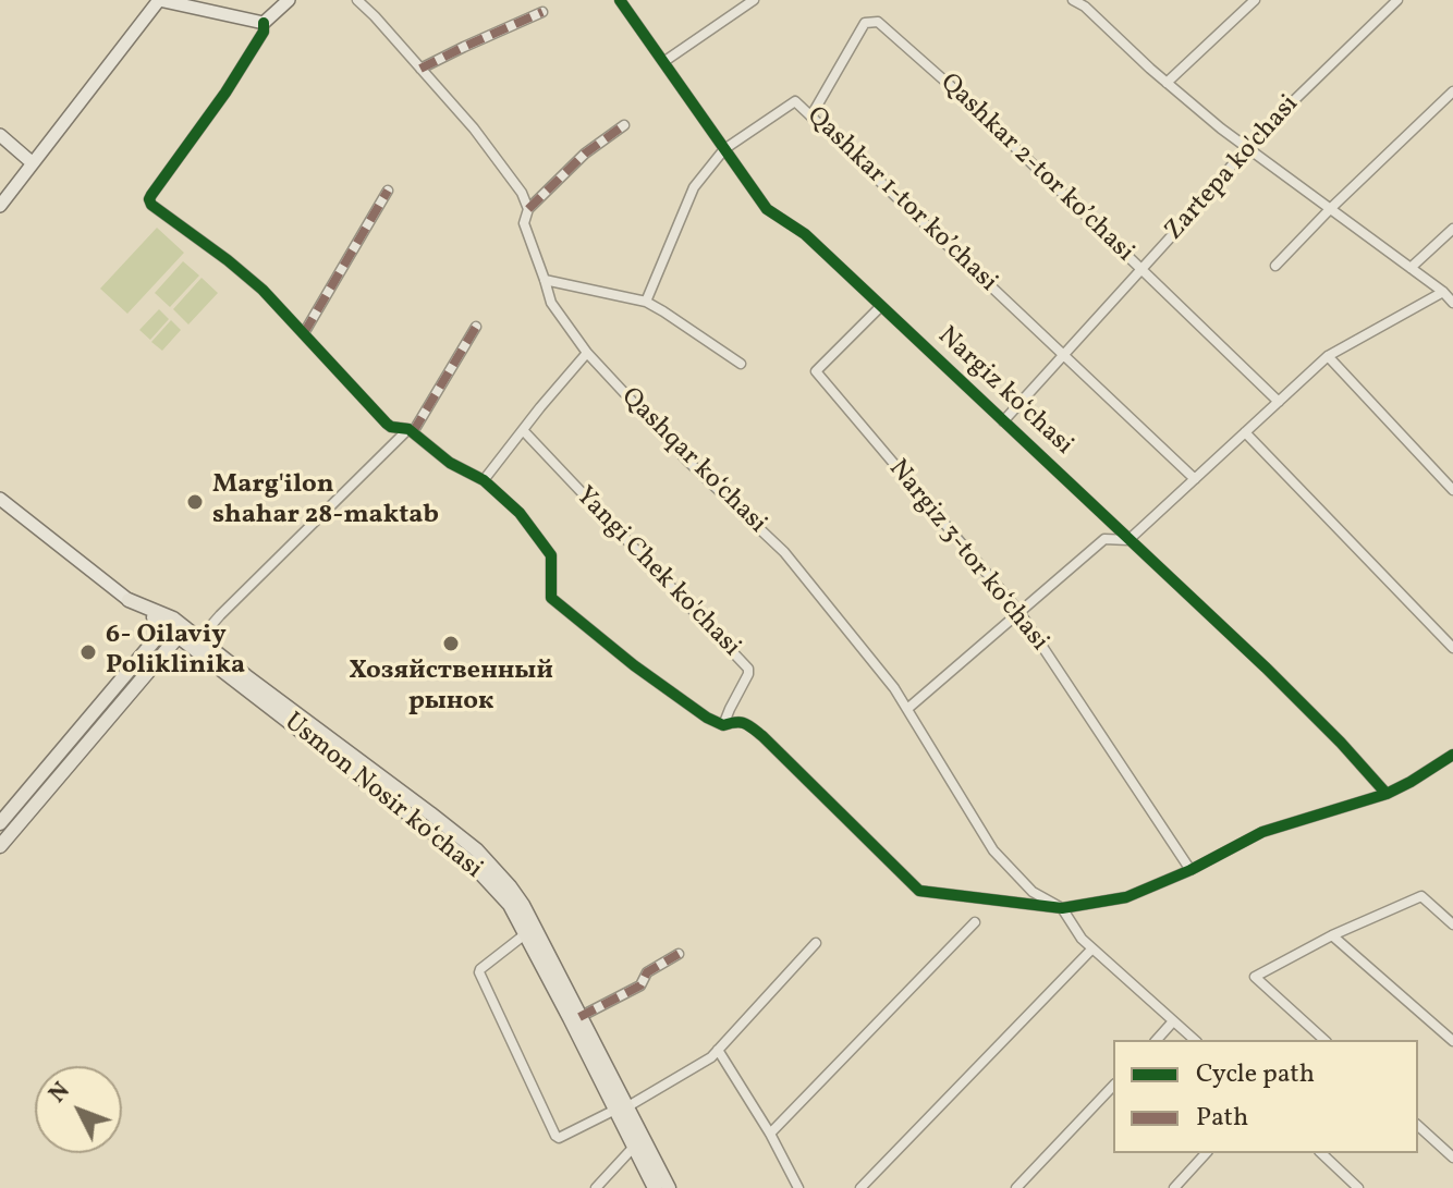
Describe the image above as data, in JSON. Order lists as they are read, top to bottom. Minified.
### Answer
{"streets":{"main road":["Usmon Nosir ko‘chasi"],"street":["Qashkar 2-tor koʼchasi","Zartepa ko'chasi","Qashkar 1-tor koʼchasi","Nargiz koʻchasi","Qashqar koʻchasi","Nargiz 3-tor koʻchasi","Yangi Chek ko'chasi"]},"crossings":[["Qashkar 2-tor koʼchasi","Zartepa ko'chasi"],["Qashkar 2-tor koʼchasi","Qashkar 1-tor koʼchasi"],["Zartepa ko'chasi","Qashkar 1-tor koʼchasi"],["Zartepa ko'chasi","Nargiz koʻchasi"],["Qashkar 1-tor koʼchasi","Nargiz koʻchasi"],["Nargiz koʻchasi","Nargiz 3-tor koʻchasi"]],"places":["Marg'ilon shahar 28-maktab","Хозяйственный рынок","6- Oilaviy Poliklinika"],"legend":["Cycle path","Path"],"north":"top left"}
